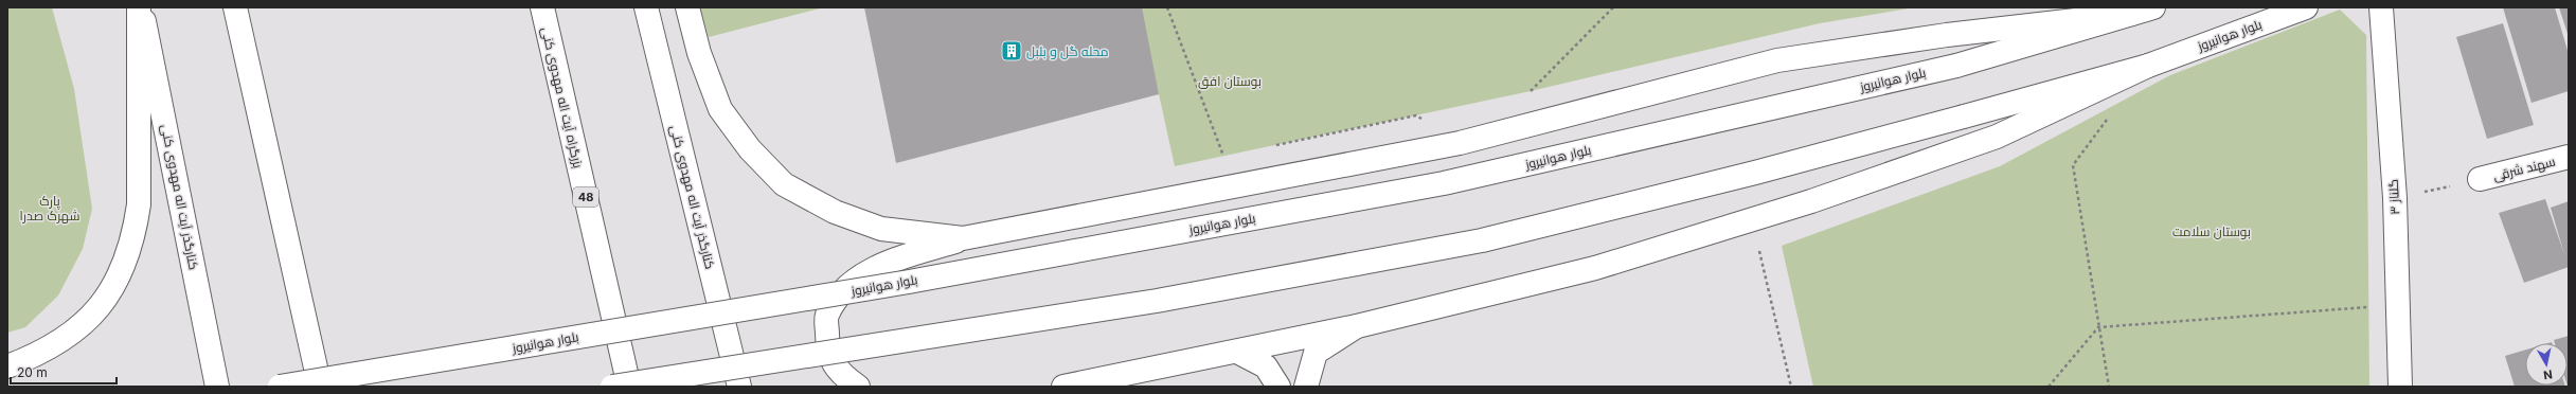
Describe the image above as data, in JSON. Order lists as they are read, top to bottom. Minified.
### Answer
{"streets":{"main road":["بلوار هوانیروز","بزرگراه آیت اله مهدوی کنی","سهند شرقی","کنارگذر آیت اله مهدوی کنی","48","گلناز ۳"]},"parks":["بوستان افق","پارک شهرک صدرا","بوستان سلامت"],"places":{"building":["محله گل و بلبل"]},"scale_bar":"20 m","north":"bottom"}
